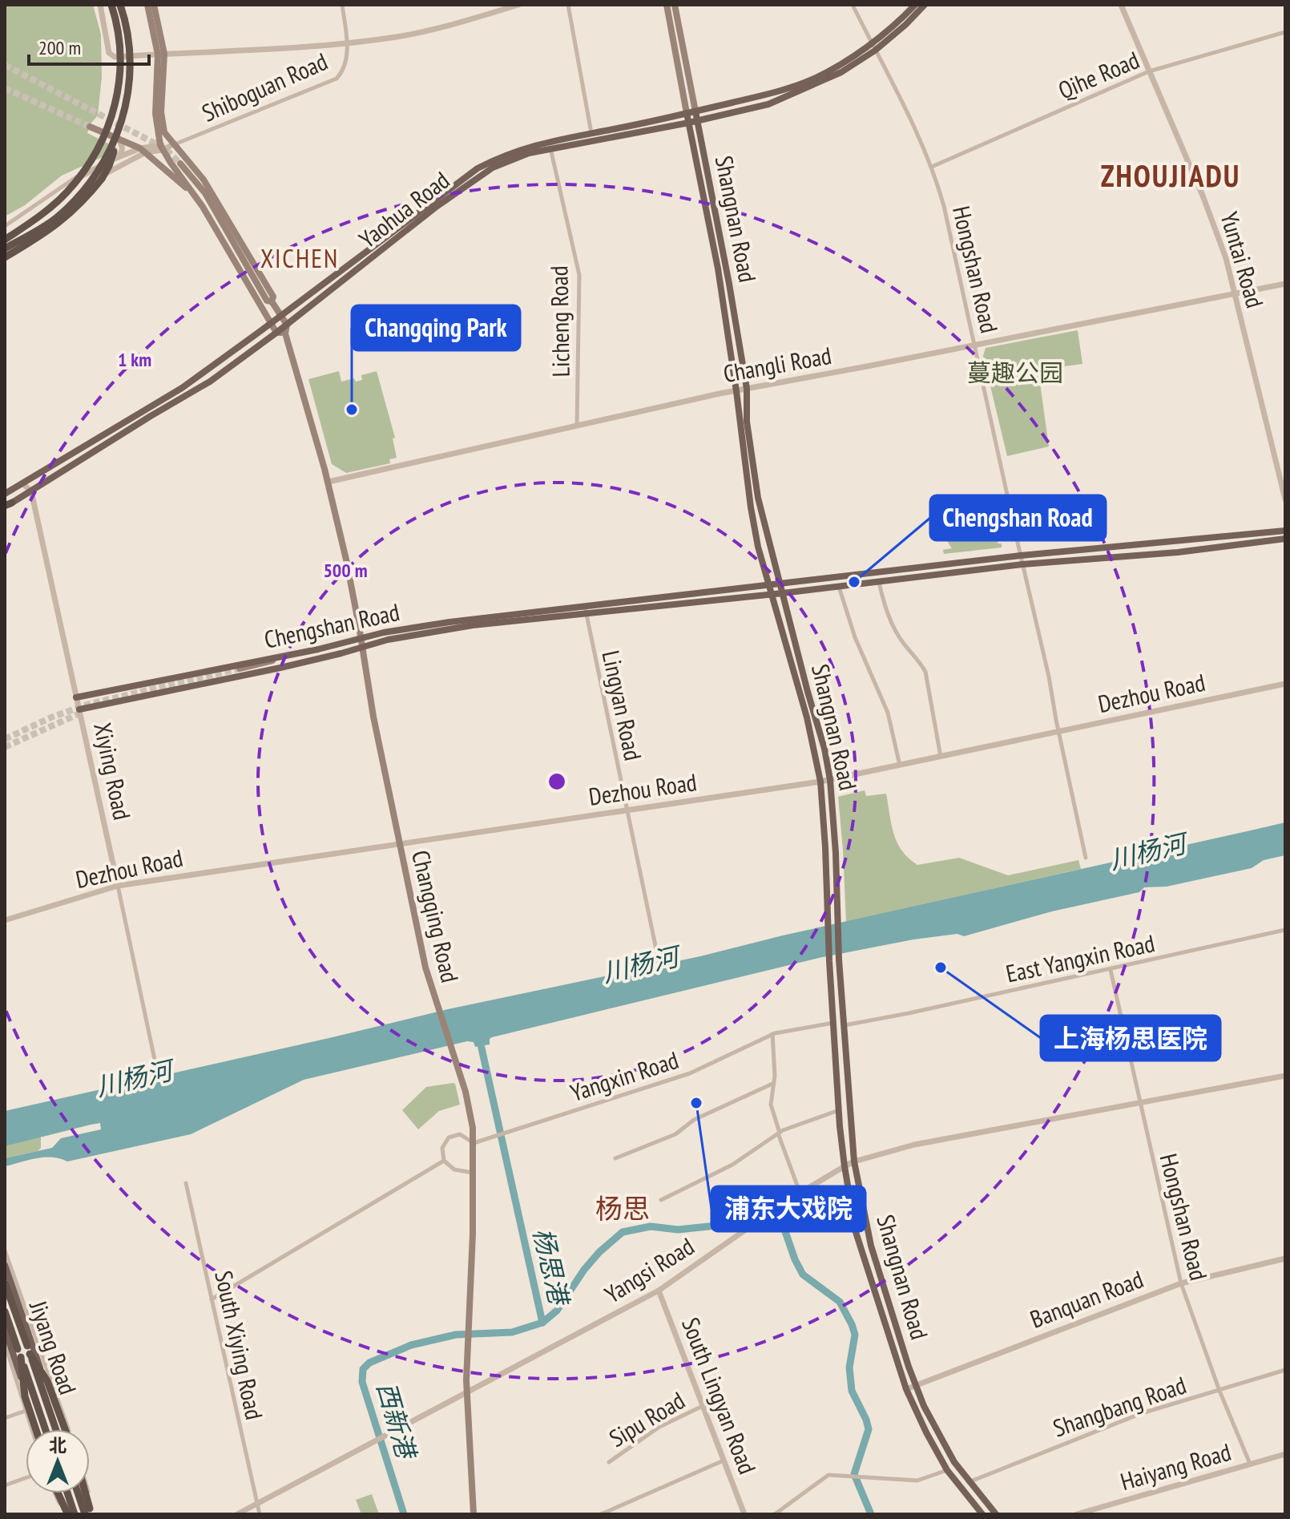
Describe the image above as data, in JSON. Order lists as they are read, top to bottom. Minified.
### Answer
{"streets":{"main road":["Yaohua Road","Shangnan Road","Chengshan Road","Changqing Road","Jiyang Road"],"street":["Qihe Road","Shiboguan Road","Yuntai Road","Hongshan Road","Licheng Road","Changli Road","Dezhou Road","Lingyan Road","Xiying Road","East Yangxin Road","Yangxin Road","Yangsi Road","Banquan Road","South Xiying Road","South Lingyan Road","Shangbang Road","Sipu Road","Haiyang Road"]},"crossings":[["Qihe Road","Yuntai Road"],["Qihe Road","Hongshan Road"],["Yaohua Road","Shangnan Road"],["Yaohua Road","Hongshan Road"],["Yaohua Road","Licheng Road"],["Yaohua Road","Xiying Road"],["Yaohua Road","Changqing Road"],["Shangnan Road","Changli Road"],["Shangnan Road","Chengshan Road"],["Shangnan Road","Dezhou Road"],["Shangnan Road","East Yangxin Road"],["Shangnan Road","Yangxin Road"],["Shangnan Road","Yangsi Road"],["Shangnan Road","Banquan Road"],["Shangnan Road","Shangbang Road"],["Yuntai Road","Changli Road"],["Hongshan Road","Changli Road"],["Hongshan Road","Chengshan Road"],["Hongshan Road","Dezhou Road"],["Hongshan Road","East Yangxin Road"],["Hongshan Road","Yangsi Road"],["Hongshan Road","Banquan Road"],["Hongshan Road","Shangbang Road"],["Hongshan Road","Haiyang Road"],["Licheng Road","Changli Road"],["Changli Road","Changqing Road"],["Chengshan Road","Lingyan Road"],["Chengshan Road","Xiying Road"],["Chengshan Road","Changqing Road"],["Dezhou Road","Lingyan Road"],["Dezhou Road","Xiying Road"],["Dezhou Road","Changqing Road"],["Changqing Road","Yangxin Road"],["Changqing Road","Yangsi Road"],["Yangsi Road","South Xiying Road"],["Yangsi Road","South Lingyan Road"],["South Lingyan Road","Sipu Road"]],"districts":["ZHOUJIADU","XICHEN","杨思"],"water":["川杨河","杨思港","西新港"],"parks":["蔓趣公园"],"places":["Changqing Park","Chengshan Road","上海杨思医院","浦东大戏院"],"scale_bar":"200 m","north":"top","rings":["1 km","500 m"]}
